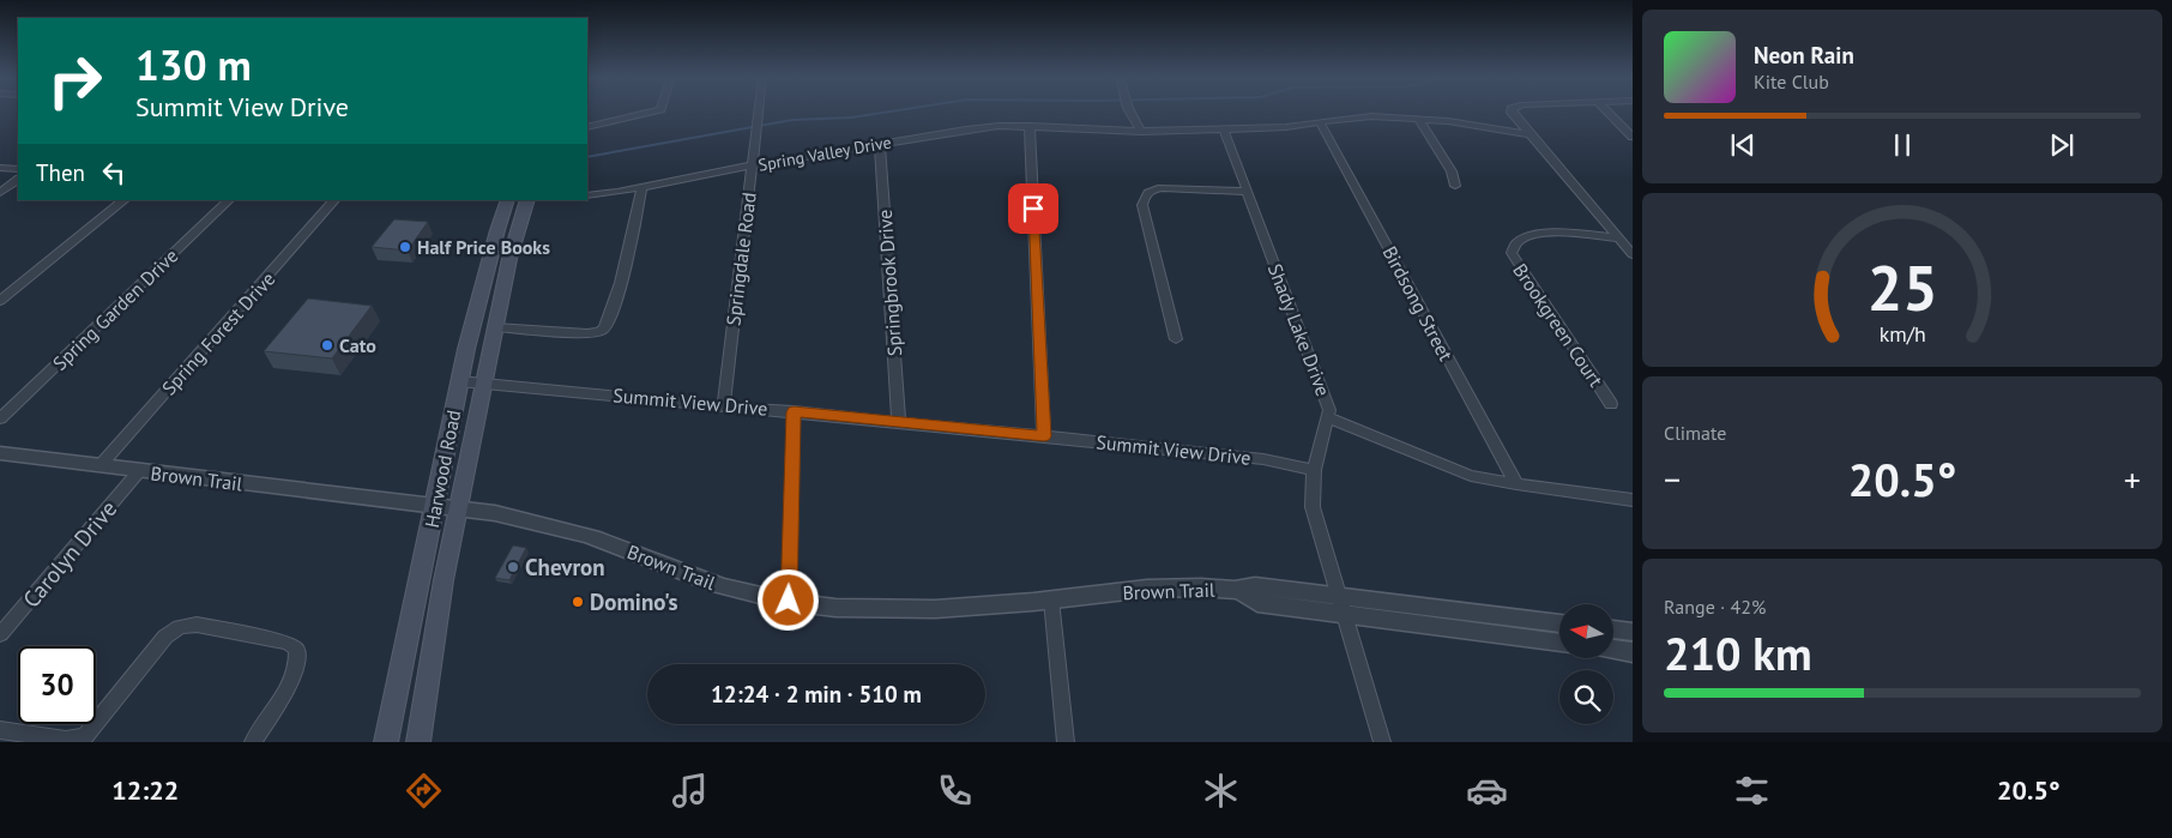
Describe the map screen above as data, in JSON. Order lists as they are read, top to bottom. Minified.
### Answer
{"streets":{"main road":["Harwood Road"],"street":["Spring Valley Drive","Springdale Road","Springbrook Drive","Birdsong Street","Spring Garden Drive","Brookgreen Court","Shady Lake Drive","Spring Forest Drive","Summit View Drive","Brown Trail","Carolyn Drive"]},"crossings":[["Spring Valley Drive","Springdale Road"],["Spring Valley Drive","Springbrook Drive"],["Spring Valley Drive","Birdsong Street"],["Spring Valley Drive","Shady Lake Drive"],["Springdale Road","Summit View Drive"],["Springbrook Drive","Summit View Drive"],["Shady Lake Drive","Summit View Drive"],["Shady Lake Drive","Brown Trail"],["Spring Forest Drive","Brown Trail"],["Summit View Drive","Harwood Road"],["Harwood Road","Brown Trail"],["Brown Trail","Carolyn Drive"]],"places":["Half Price Books","Cato","Chevron","Domino's"],"north":"left","page":{"turn":["130 m","Summit View Drive"],"song":["Neon Rain","Kite Club"],"then":"Then","tile":["Climate",["Range · 42%","210 km"]],"heat":["−","20.5°","+"],"limit":"30","trip":"12:24 · 2 min · 510 m","tabs":["12:22","20.5°"],"gauge":["25","km/h"]}}
